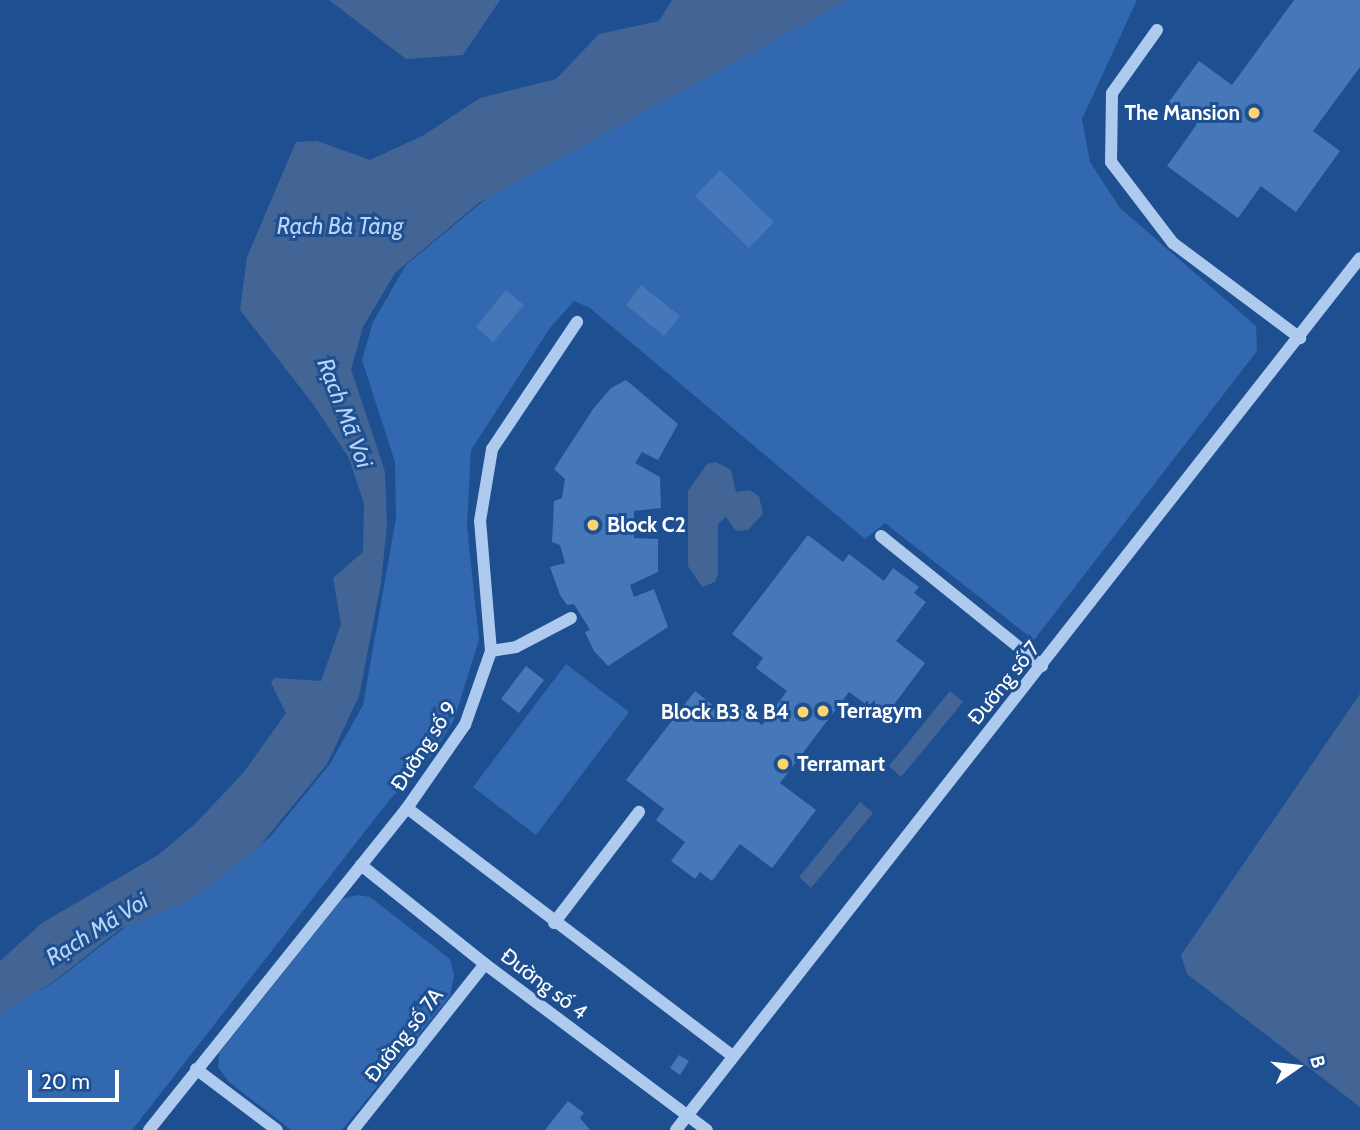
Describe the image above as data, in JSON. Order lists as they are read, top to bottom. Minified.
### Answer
{"streets":{"street":["Đường số 7","Đường số 9","Đường số 4","Đường số 7A"]},"crossings":[["Đường số 7","Đường số 4"],["Đường số 9","Đường số 4"],["Đường số 4","Đường số 7A"]],"water":["Rạch Bà Tàng","Rạch Mã Voi"],"places":["The Mansion","Block C2","Terragym","Block B3 & B4","Terramart"],"scale_bar":"20 m","north":"right"}
